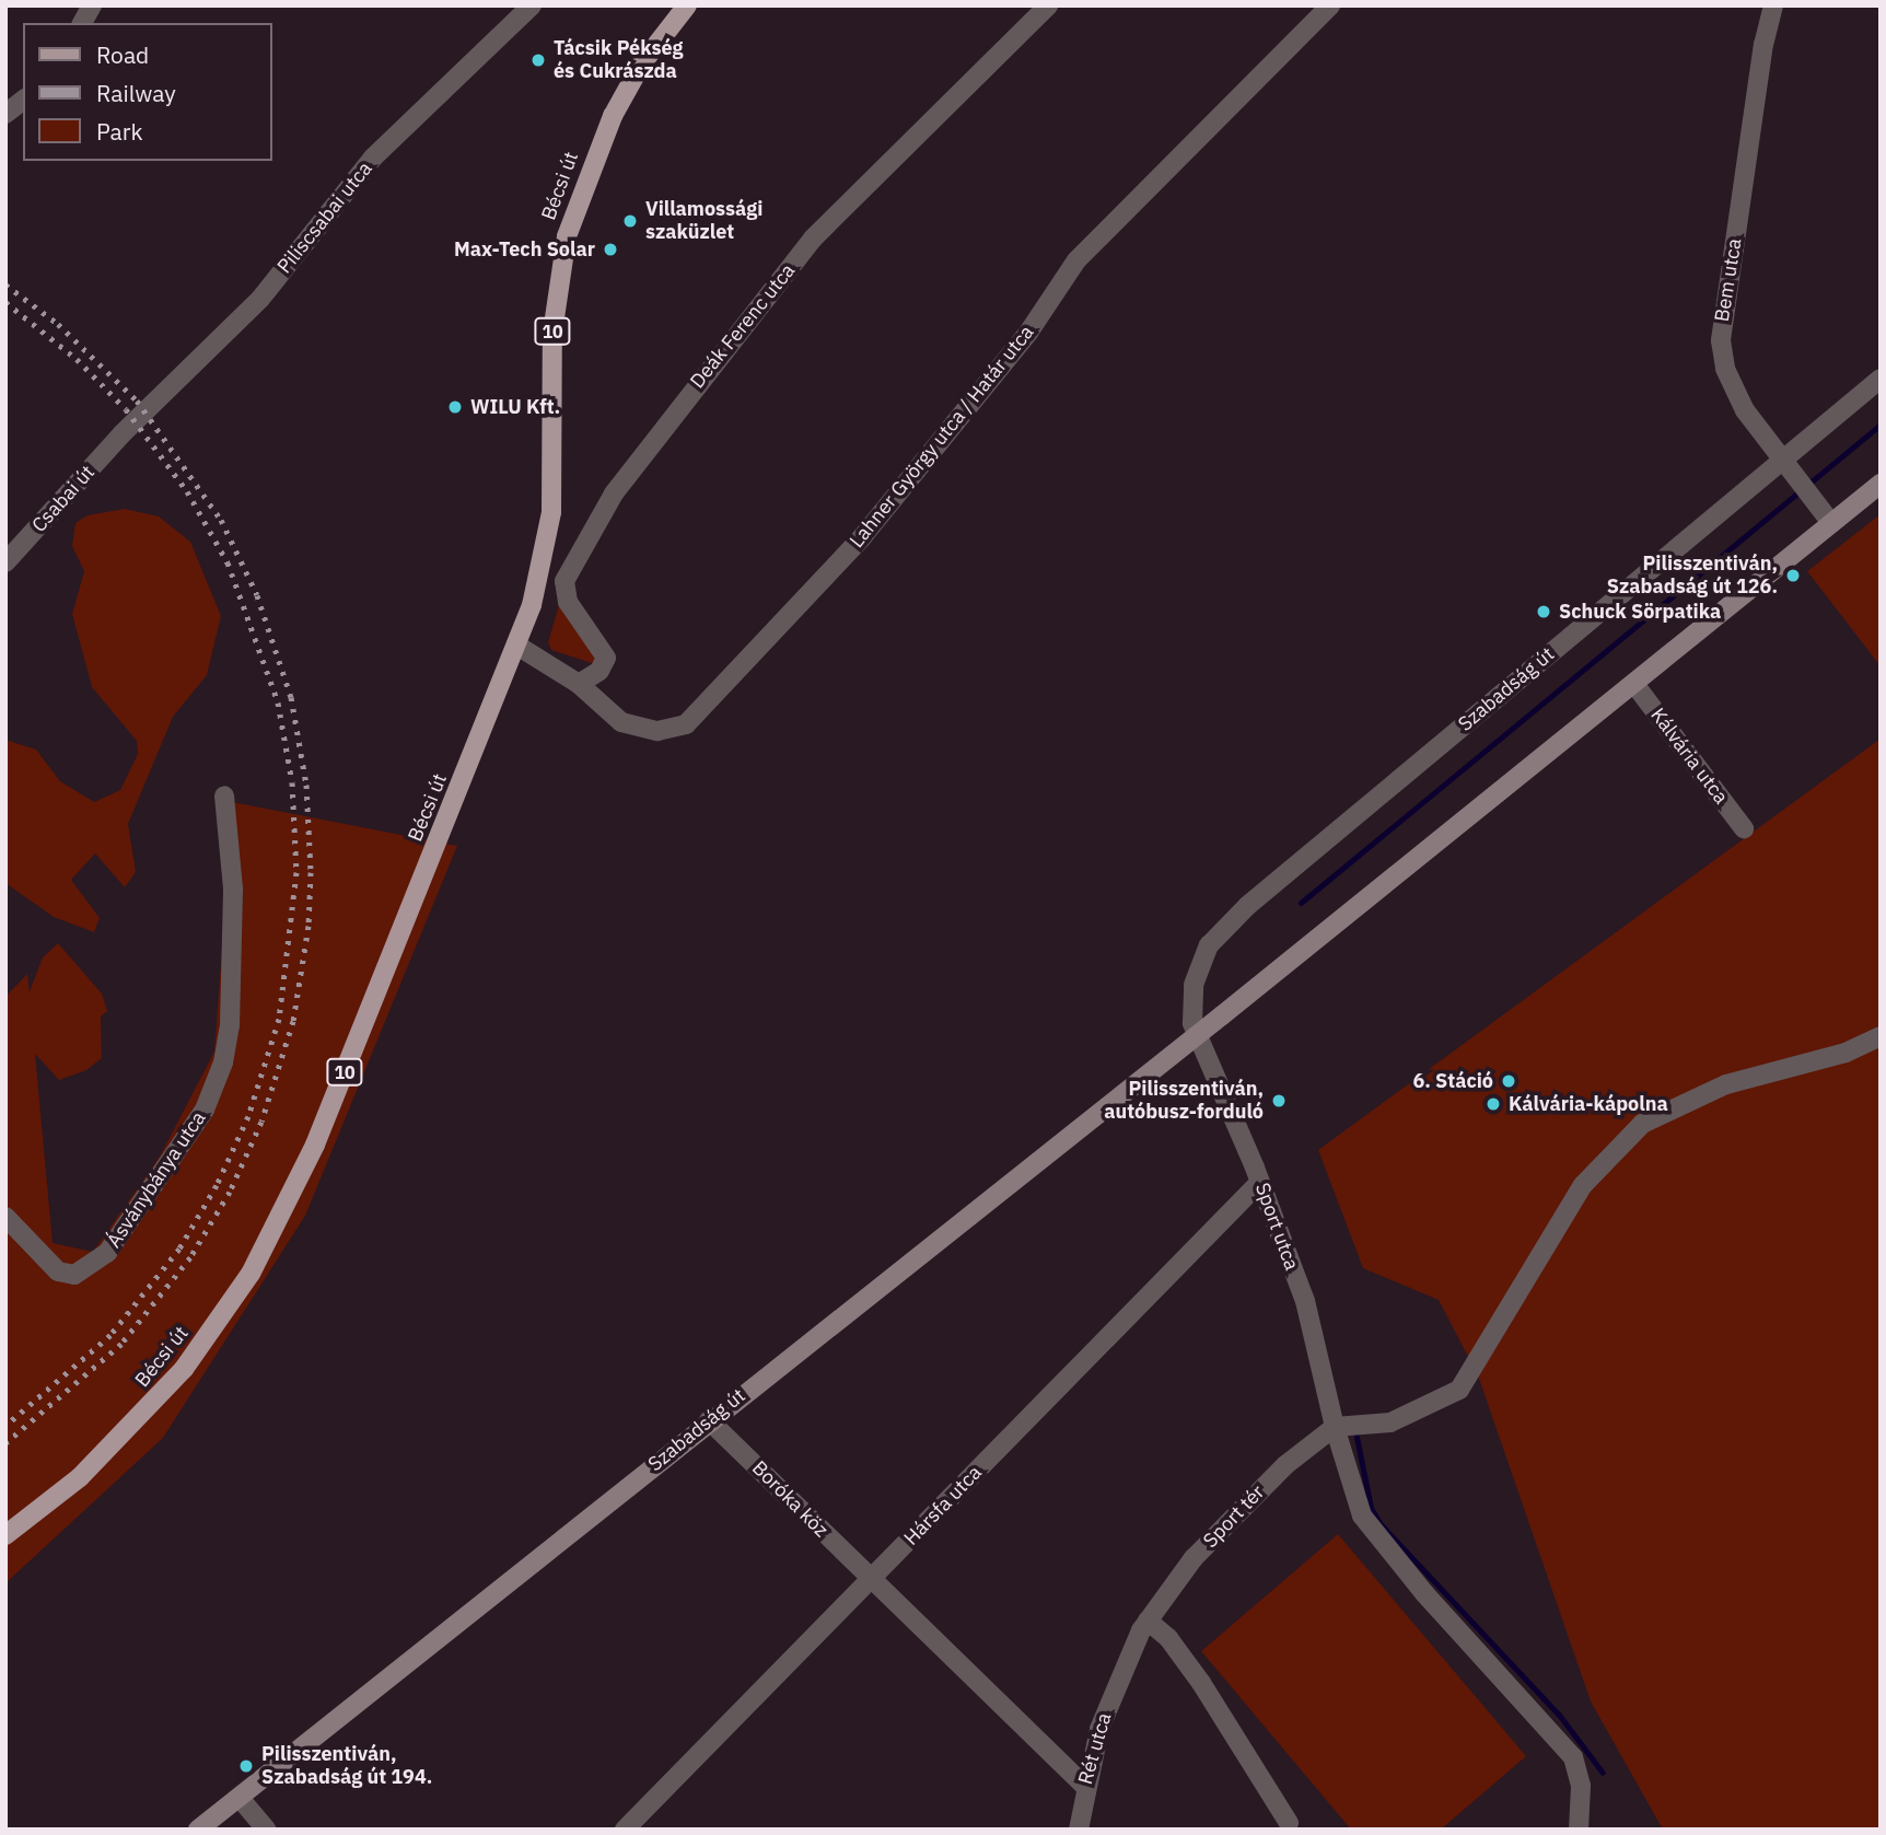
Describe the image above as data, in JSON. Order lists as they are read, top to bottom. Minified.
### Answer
{"streets":{"main road":["Bécsi út","10","Szabadság út"],"street":["Piliscsabai utca","Bem utca","Deák Ferenc utca","Lahner György utca / Határ utca","Csabai út","Kálvária utca","Ásványbánya utca","Sport utca","Boróka köz","Hársfa utca","Sport tér","Rét utca"]},"crossings":[["Bécsi út","Lahner György utca / Határ utca"],["Piliscsabai utca","Csabai út"],["Bem utca","Szabadság út"],["Deák Ferenc utca","Lahner György utca / Határ utca"],["Szabadság út","Kálvária utca"],["Szabadság út","Sport utca"],["Szabadság út","Boróka köz"],["Sport utca","Hársfa utca"],["Sport utca","Sport tér"],["Boróka köz","Hársfa utca"],["Boróka köz","Rét utca"],["Sport tér","Rét utca"]],"places":["Tácsik Pékség és Cukrászda","Villamossági szaküzlet","Max-Tech Solar","WILU Kft.","Pilisszentiván, Szabadság út 126.","Schuck Sörpatika","6. Stáció","Pilisszentiván, autóbusz-forduló","Kálvária-kápolna","Pilisszentiván, Szabadság út 194."],"legend":["Road","Railway","Park"]}
